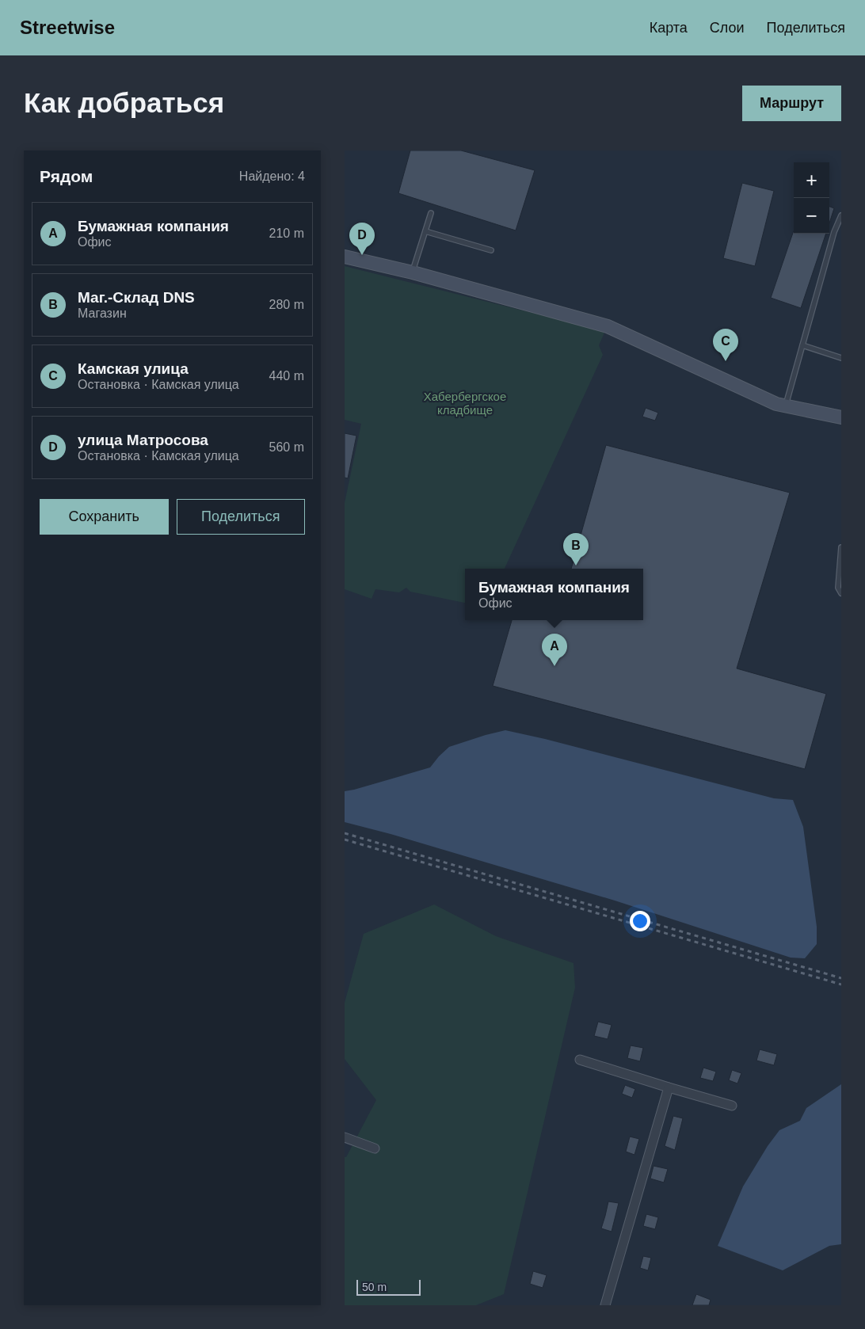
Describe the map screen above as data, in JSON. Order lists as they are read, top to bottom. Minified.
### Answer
{"parks":["Хабербергское кладбище"],"scale_bar":"50 m","page":{"header":"Streetwise","nav":["Карта","Слои","Поделиться"],"buttons":["Маршрут",["Сохранить","Поделиться"]],"title":"Как добраться","heading":["Рядом","Найдено: 4"],"map_buttons":["+","−"],"list":[{"mark":"A","name":"Бумажная компания","note":"Офис","value":"210 m"},{"mark":"B","name":"Маг.-Склад DNS","note":"Магазин","value":"280 m"},{"mark":"C","name":"Камская улица","note":"Остановка · Камская улица","value":"440 m"},{"mark":"D","name":"улица Матросова","note":"Остановка · Камская улица","value":"560 m"}],"pins":["D","C","B","A"],"popup":["Бумажная компания","Офис"],"scale":"50 m"}}
